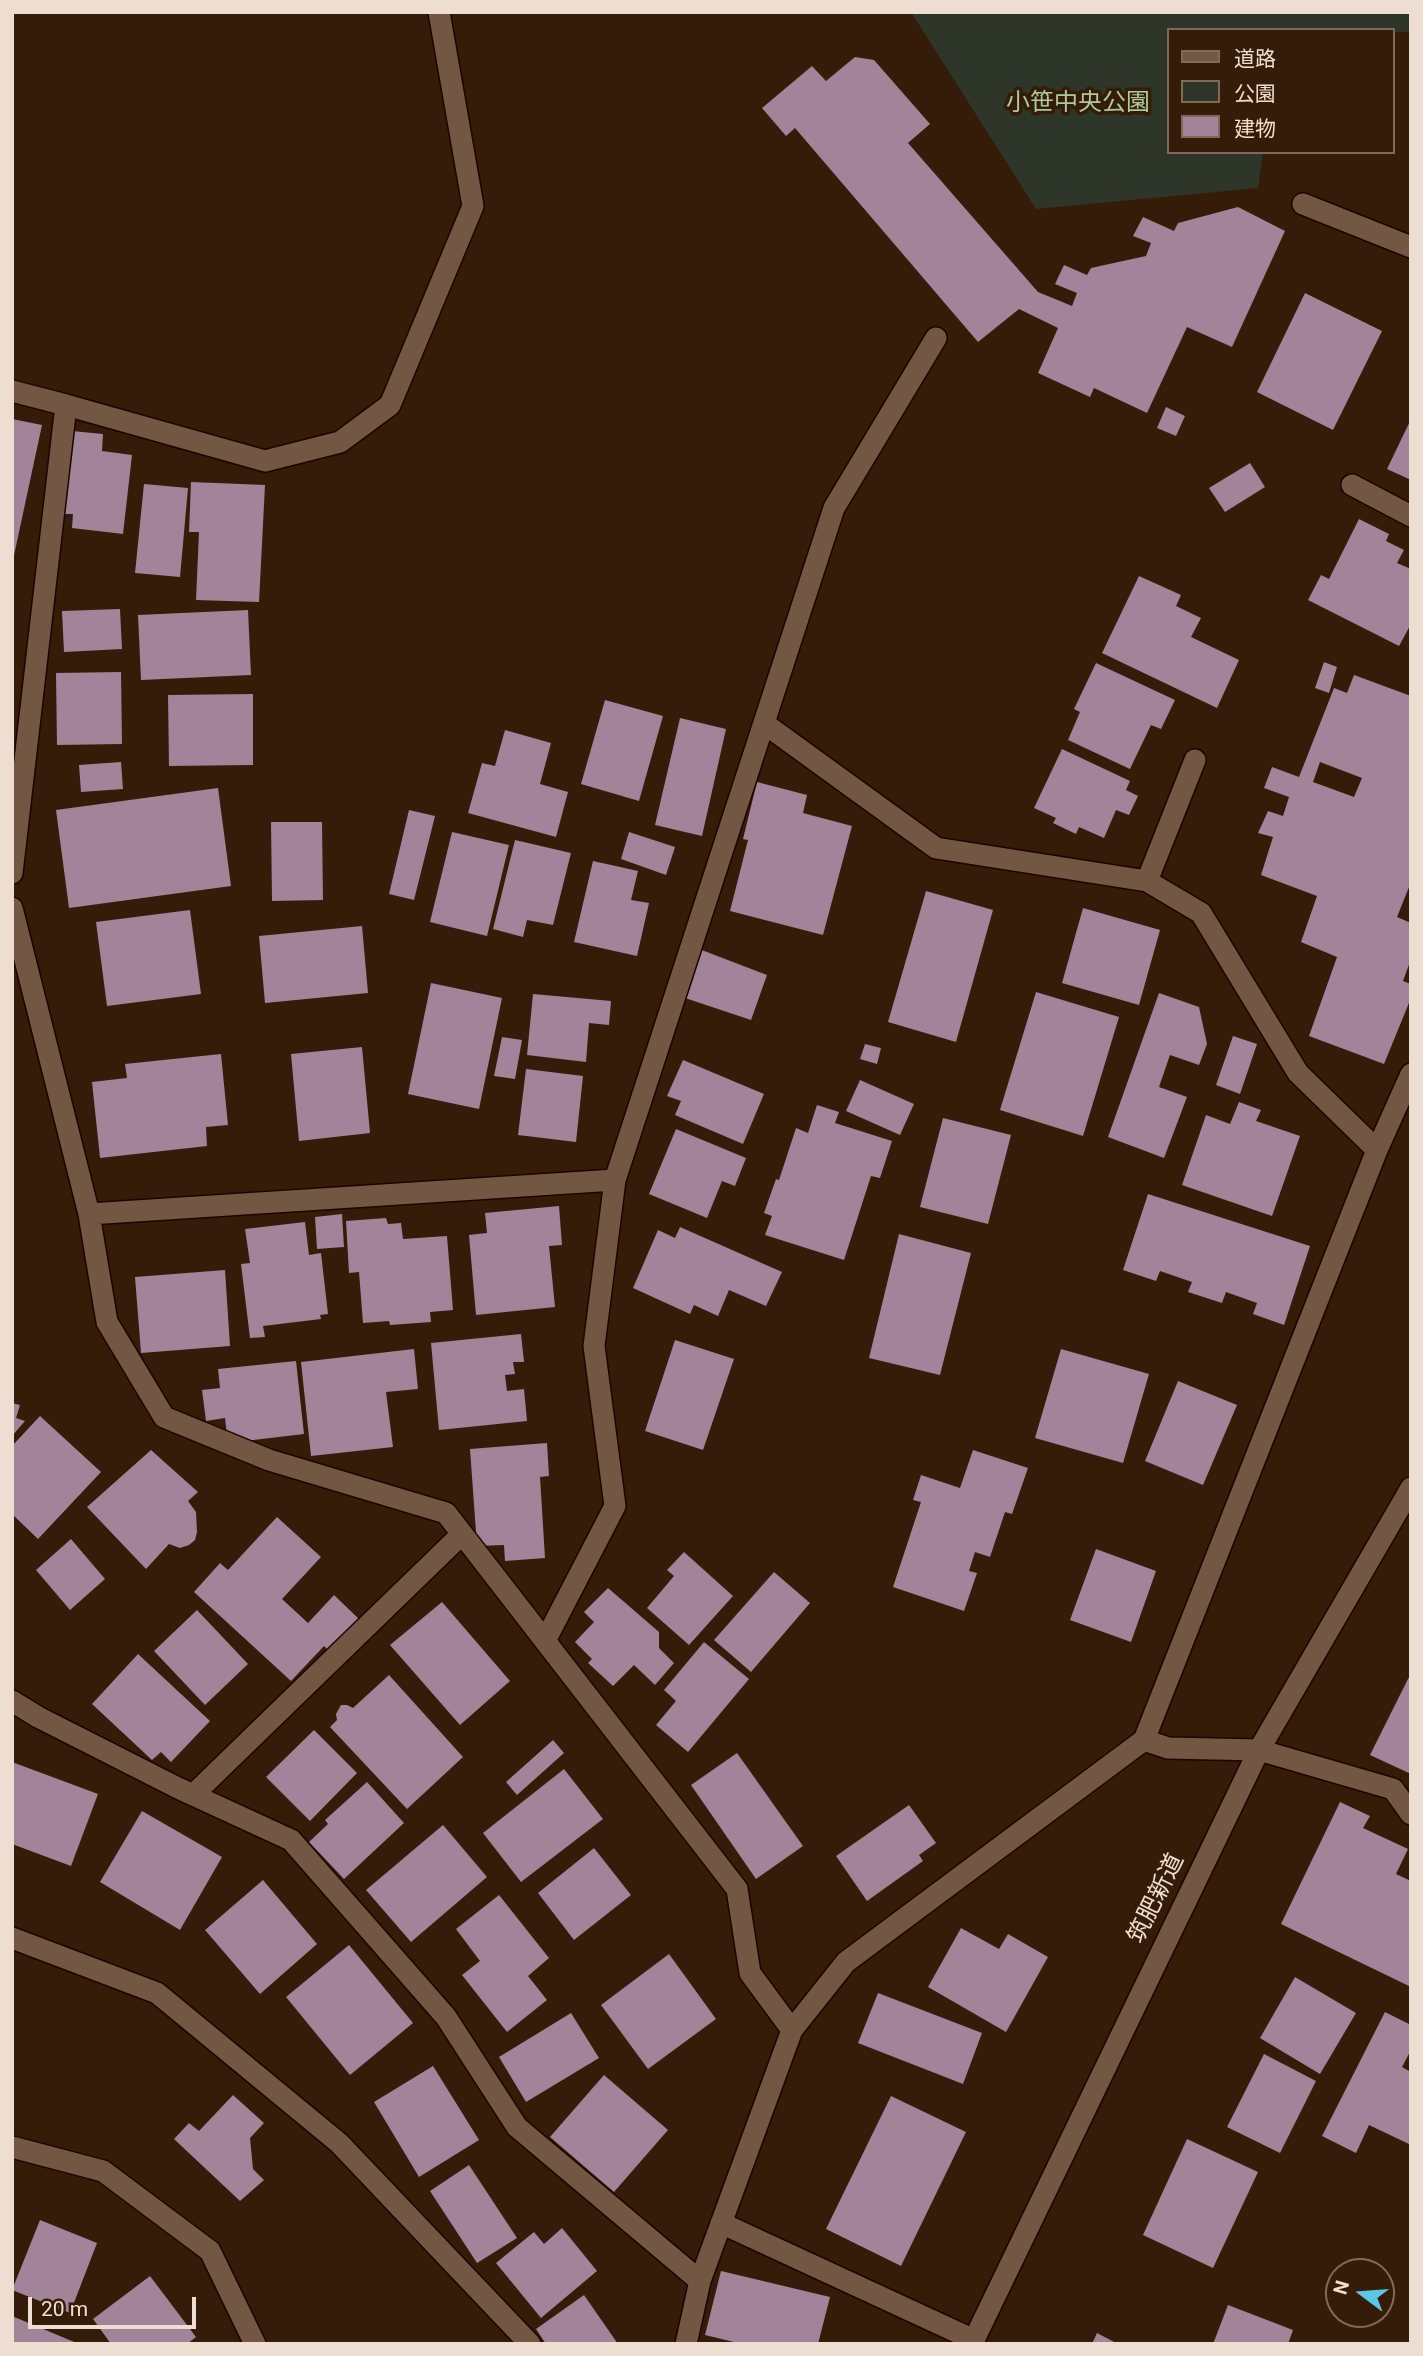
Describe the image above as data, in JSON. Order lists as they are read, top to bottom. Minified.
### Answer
{"streets":{"street":["筑肥新道"]},"parks":["小笹中央公園"],"legend":["道路","公園","建物"],"scale_bar":"20 m","north":"left"}
